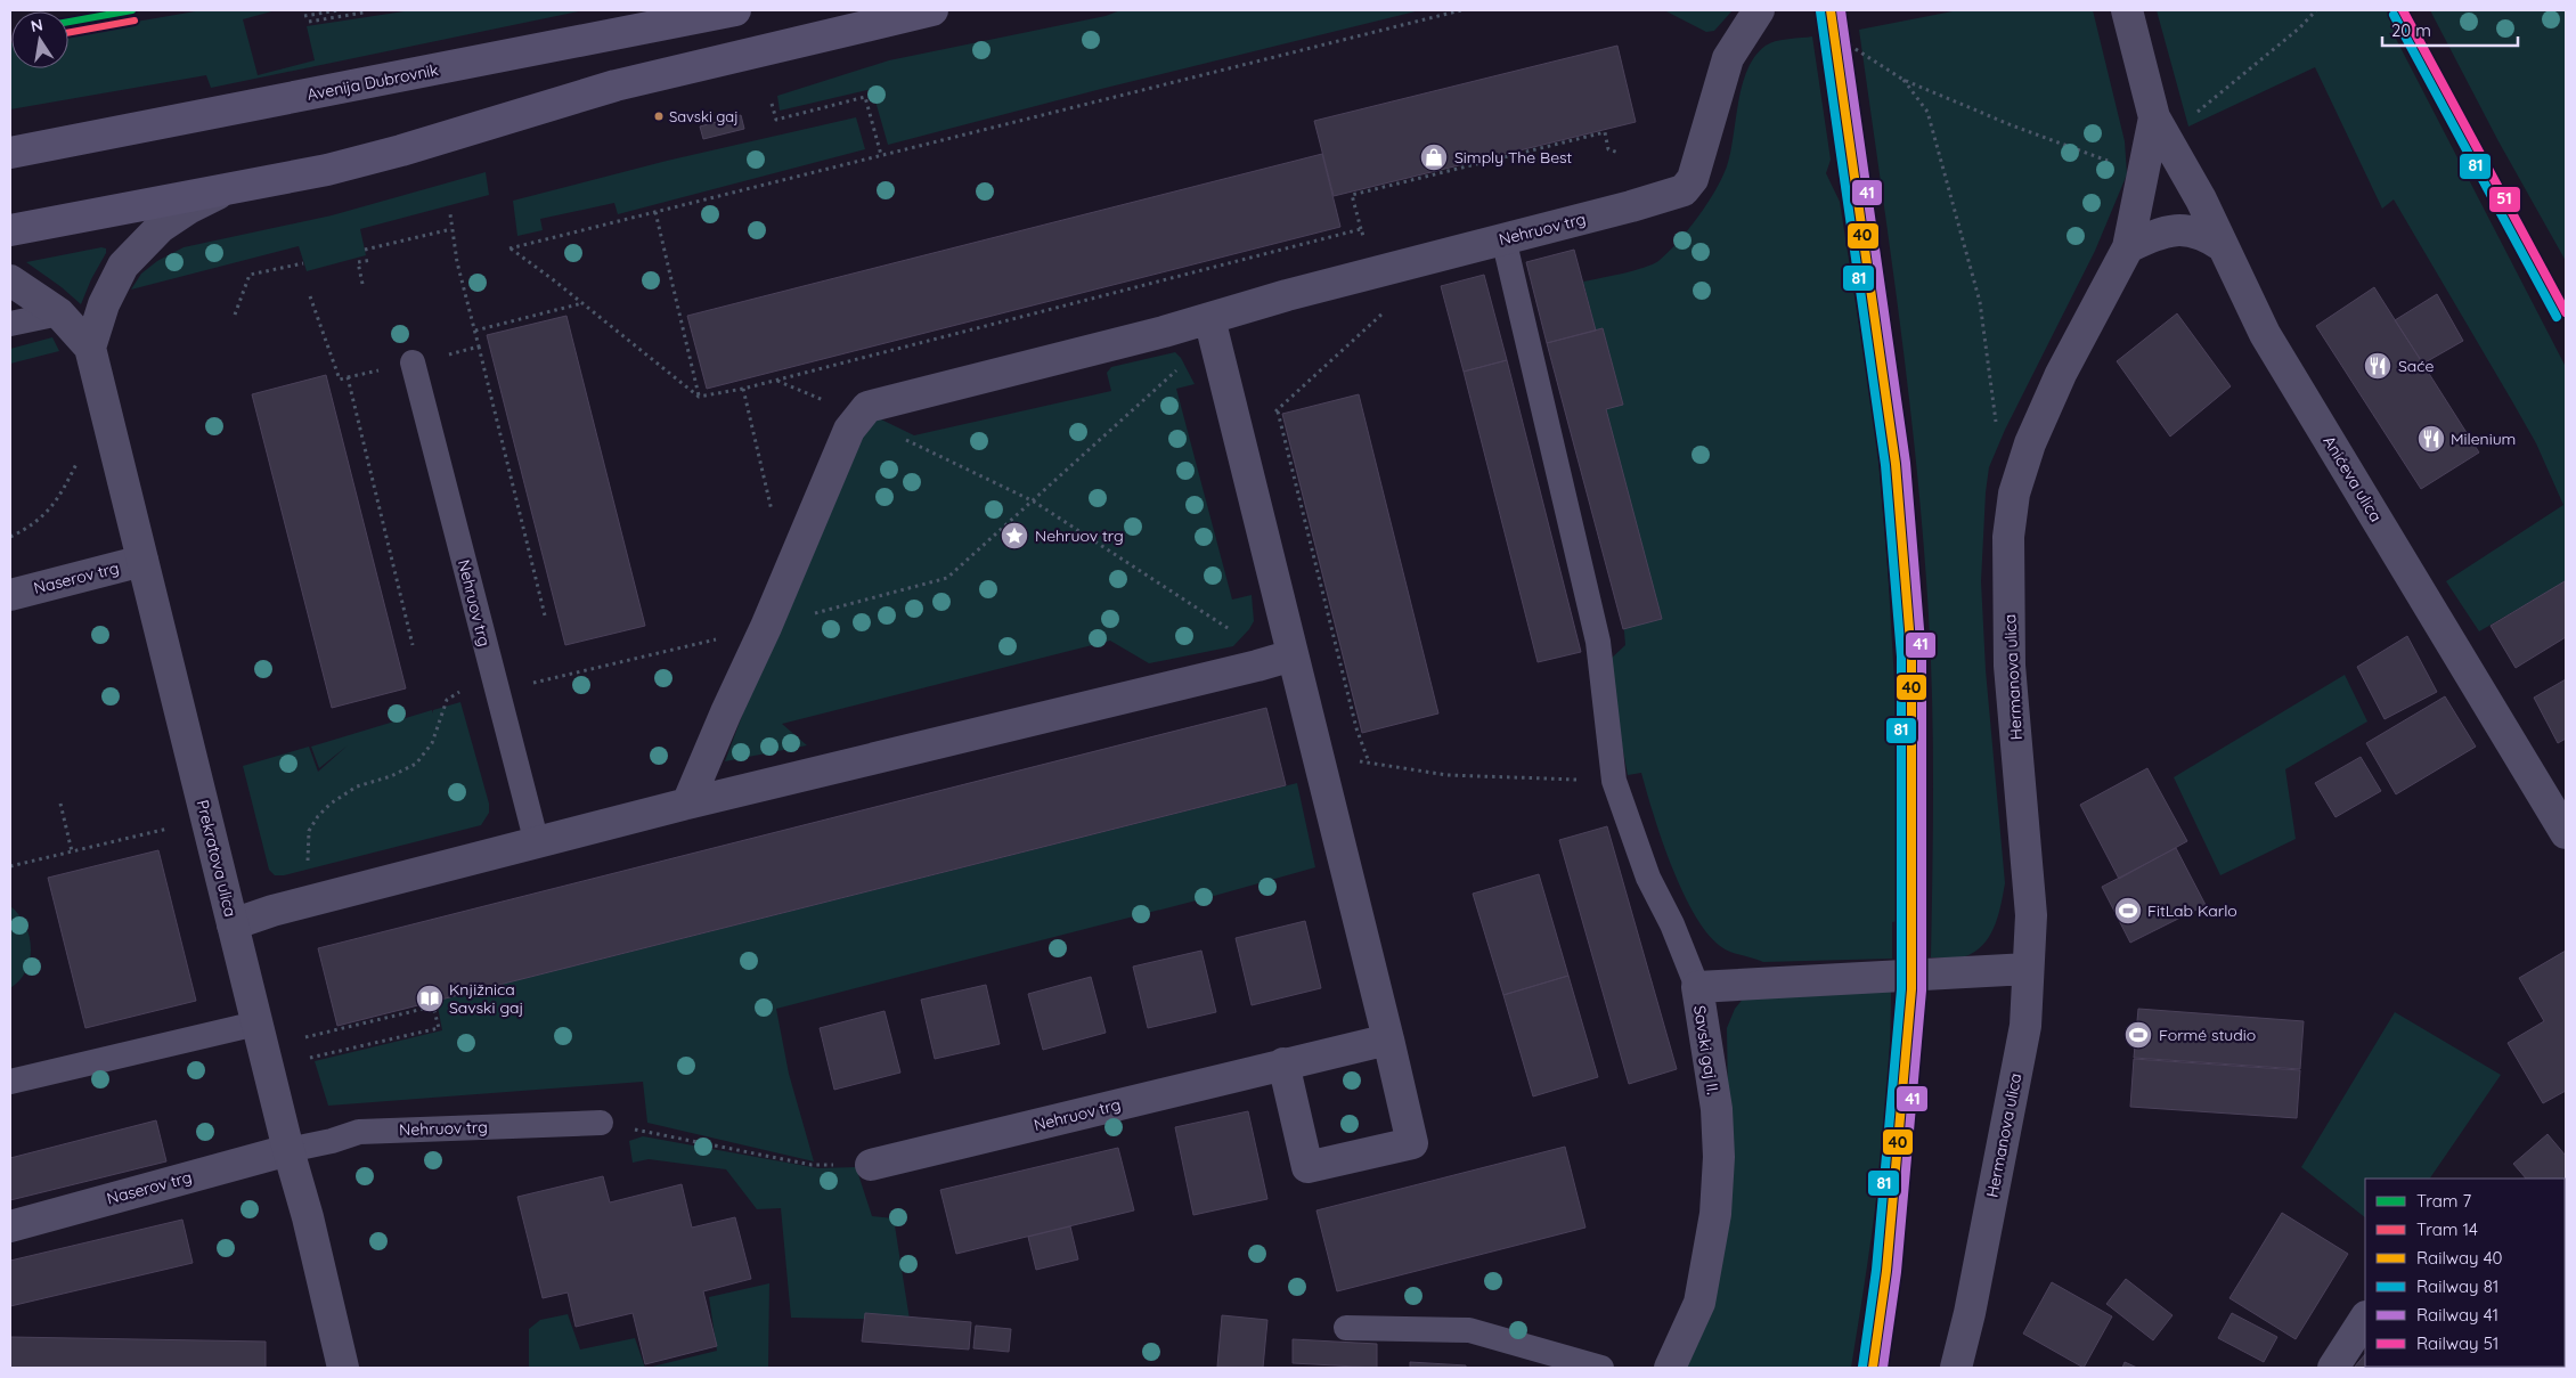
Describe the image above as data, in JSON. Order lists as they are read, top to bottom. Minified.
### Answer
{"streets":{"main road":["Avenija Dubrovnik"],"street":["Nehruov trg","Anićeva ulica","Naserov trg","Hermanova ulica","Prekratova ulica","Savski gaj II."]},"crossings":[["Nehruov trg","Naserov trg"],["Nehruov trg","Prekratova ulica"],["Anićeva ulica","Hermanova ulica"],["Naserov trg","Prekratova ulica"],["Hermanova ulica","Savski gaj II."]],"places":{"other":["Savski gaj"],"shop":["Simply The Best"],"restaurant":["Saće","Milenium"],"place":["Nehruov trg"],"sports":["FitLab Karlo","Formé studio"],"library":["Knjižnica Savski gaj"]},"lines":["tram line 7","rail line 40","rail line 41","rail line 51","rail line 81","tram line 14"],"legend":["Tram 7","Tram 14","Railway 40","Railway 81","Railway 41","Railway 51"],"scale_bar":"20 m","north":"top"}
